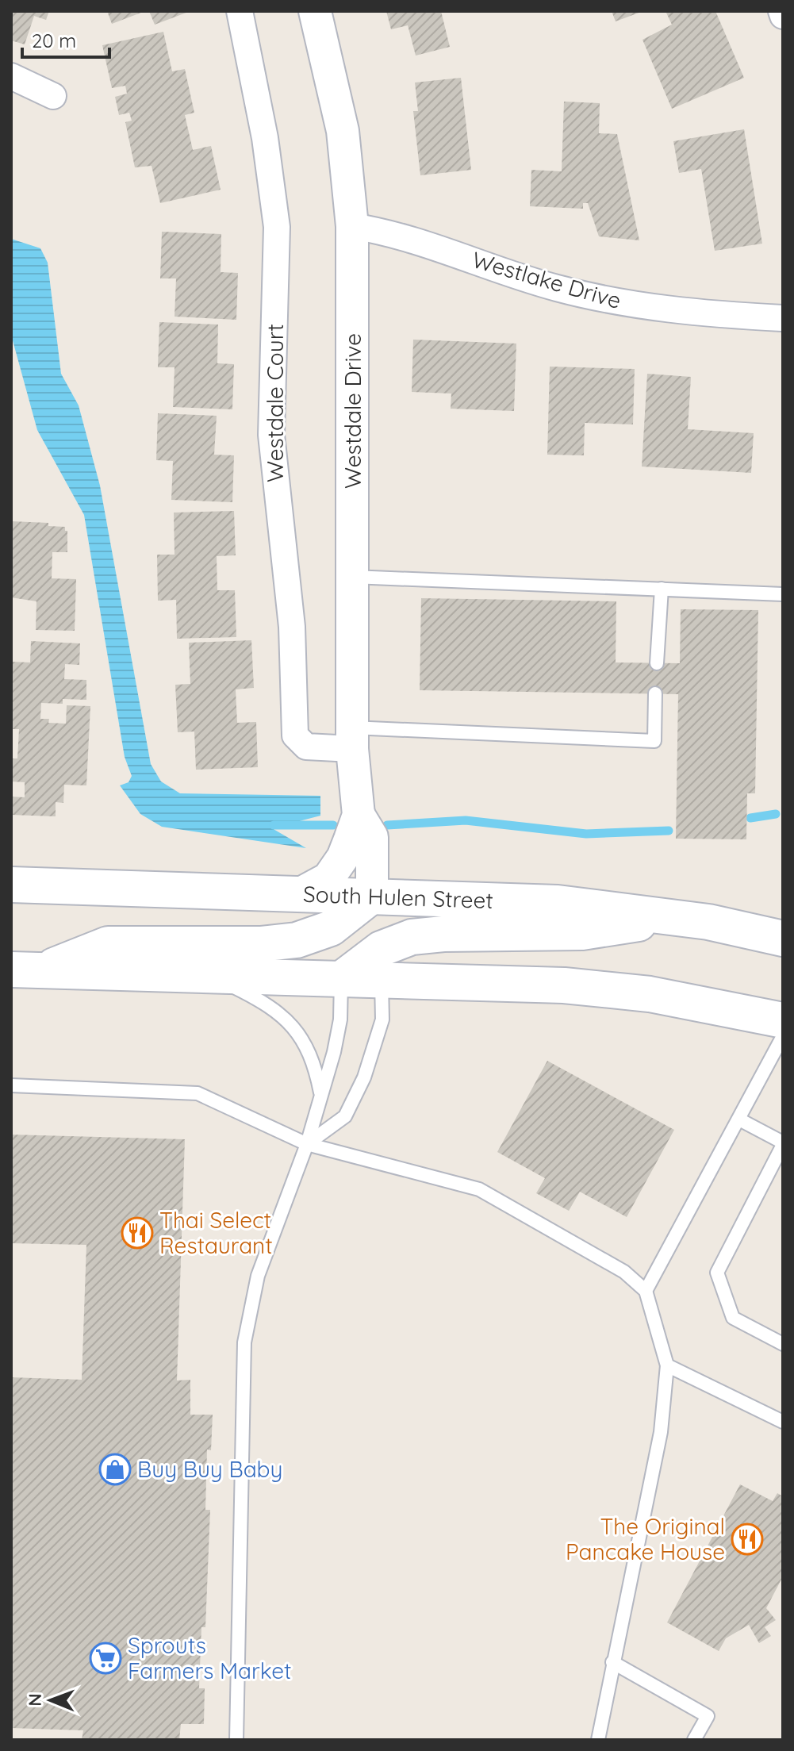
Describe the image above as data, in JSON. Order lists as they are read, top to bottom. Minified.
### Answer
{"streets":{"main road":["South Hulen Street"],"street":["Westlake Drive","Westdale Court","Westdale Drive"]},"crossings":[["Westlake Drive","Westdale Drive"],["Westdale Court","Westdale Drive"],["Westdale Drive","South Hulen Street"]],"places":{"restaurant":["Thai Select Restaurant","The Original Pancake House"],"shop":["Buy Buy Baby"],"supermarket":["Sprouts Farmers Market"]},"scale_bar":"20 m","north":"left"}
